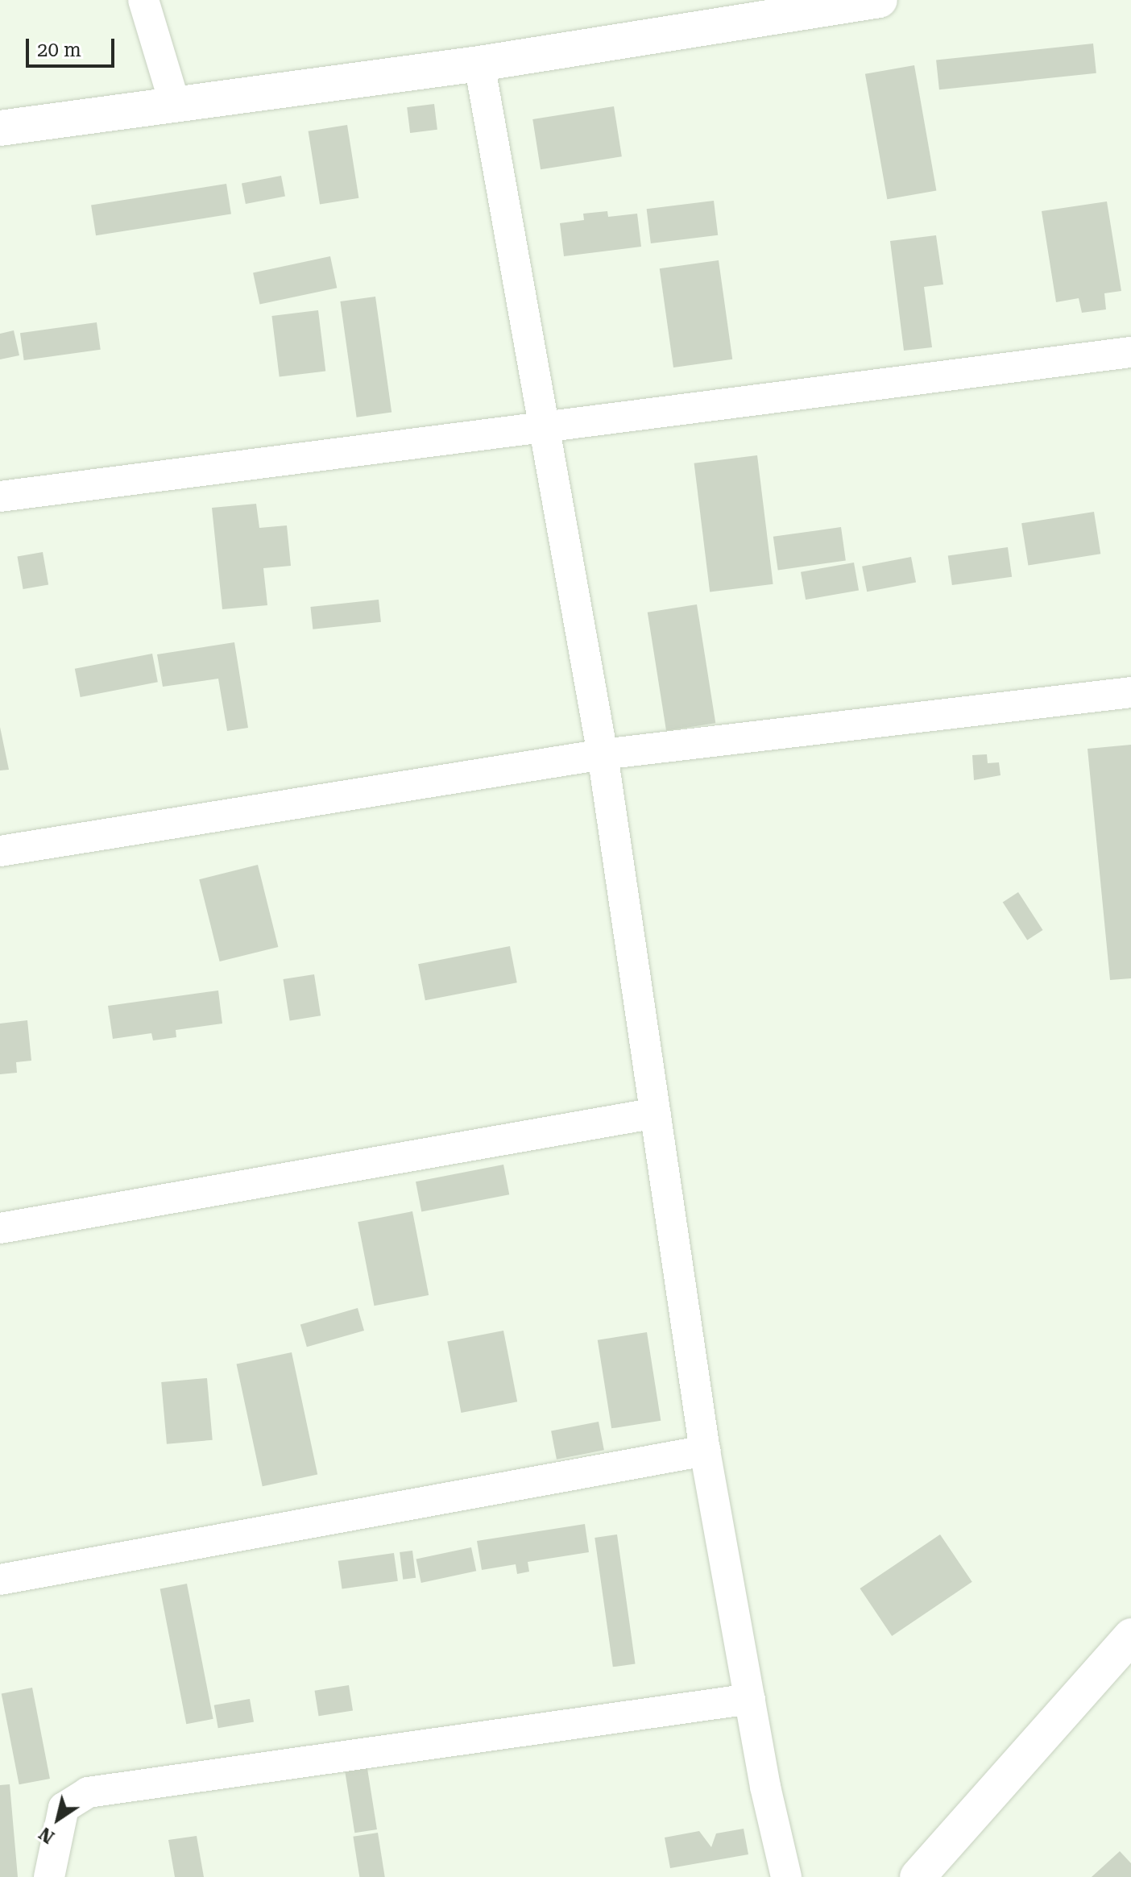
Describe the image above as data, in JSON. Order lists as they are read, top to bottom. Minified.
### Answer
{"scale_bar":"20 m","north":"bottom left"}
